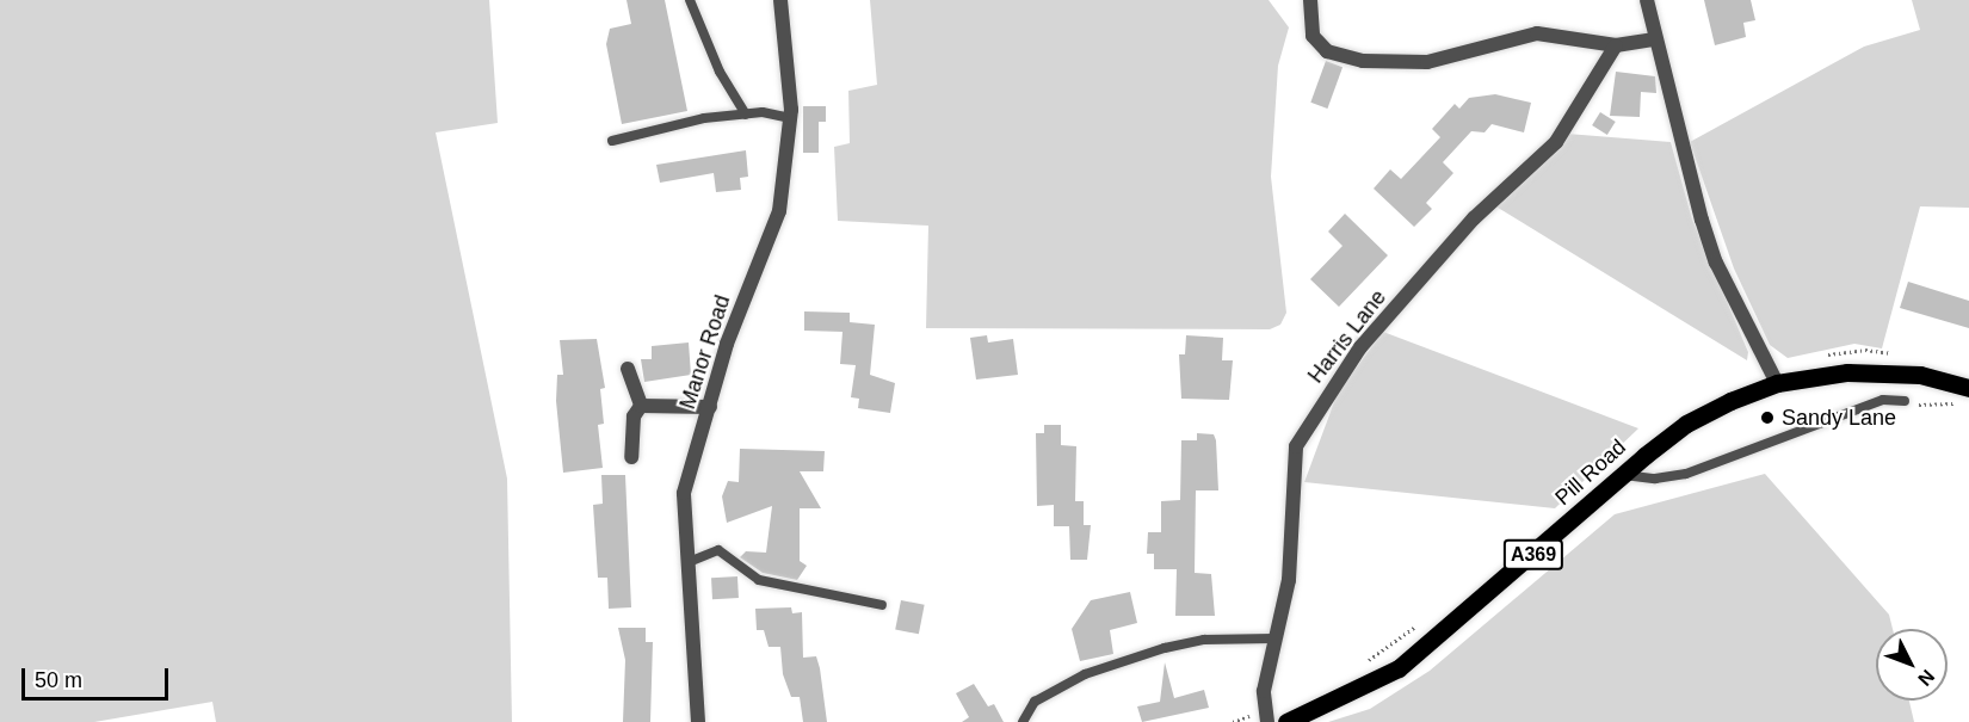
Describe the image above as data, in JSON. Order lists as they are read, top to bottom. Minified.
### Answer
{"streets":{"main road":["Pill Road","A369"],"street":["Harris Lane","Manor Road"]},"places":["Sandy Lane"],"scale_bar":"50 m","north":"bottom right"}
